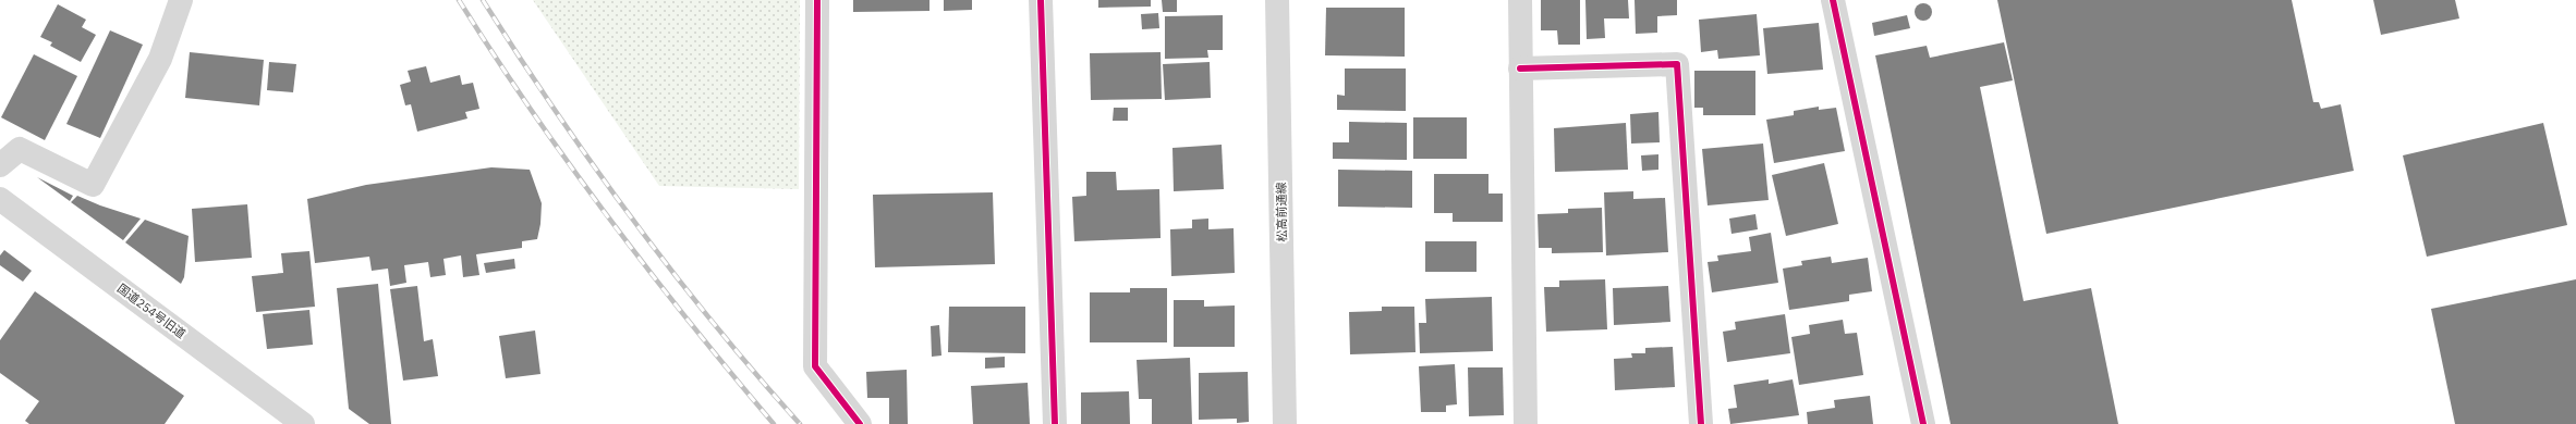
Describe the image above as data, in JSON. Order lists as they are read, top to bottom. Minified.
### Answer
{"streets":{"street":["松高前通線","国道254号旧道"]}}
